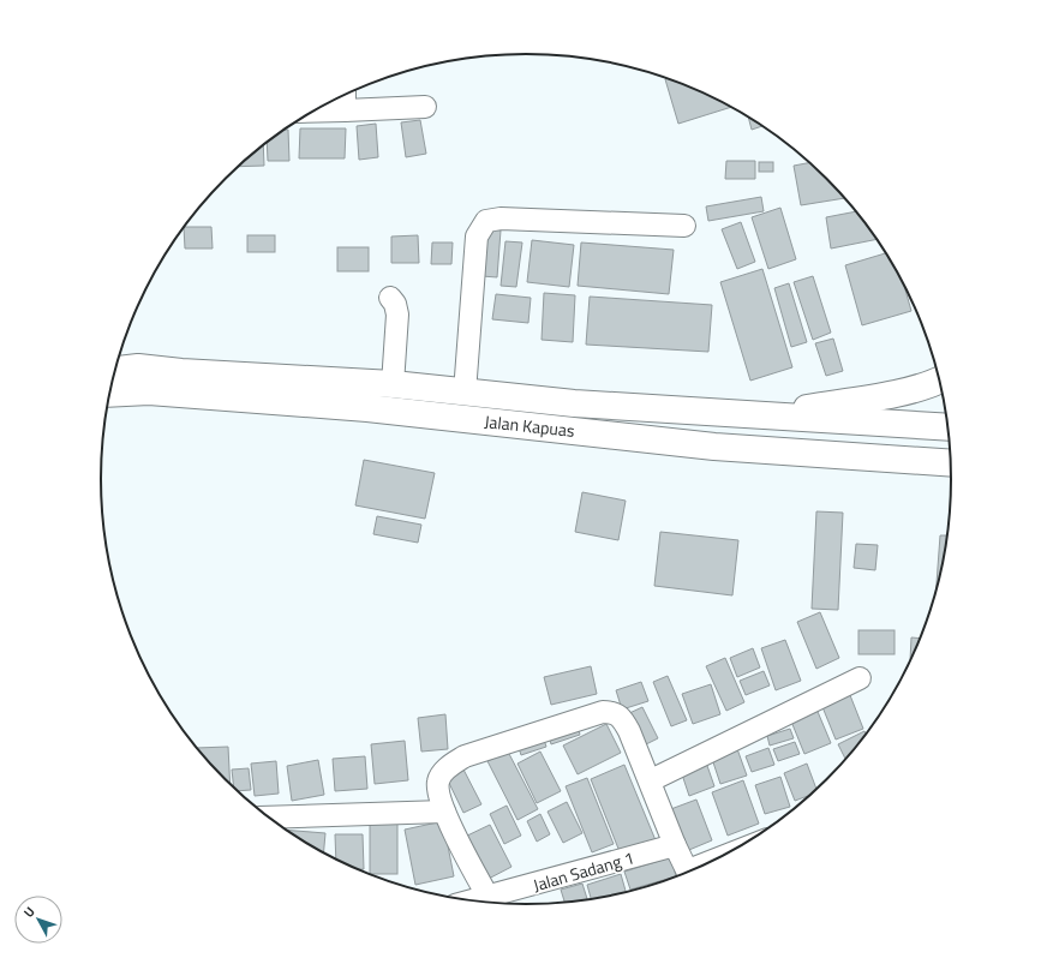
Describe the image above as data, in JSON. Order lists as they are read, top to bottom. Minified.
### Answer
{"streets":{"street":["Jalan Kapuas","Jalan Sadang 1"]},"north":"top left"}
